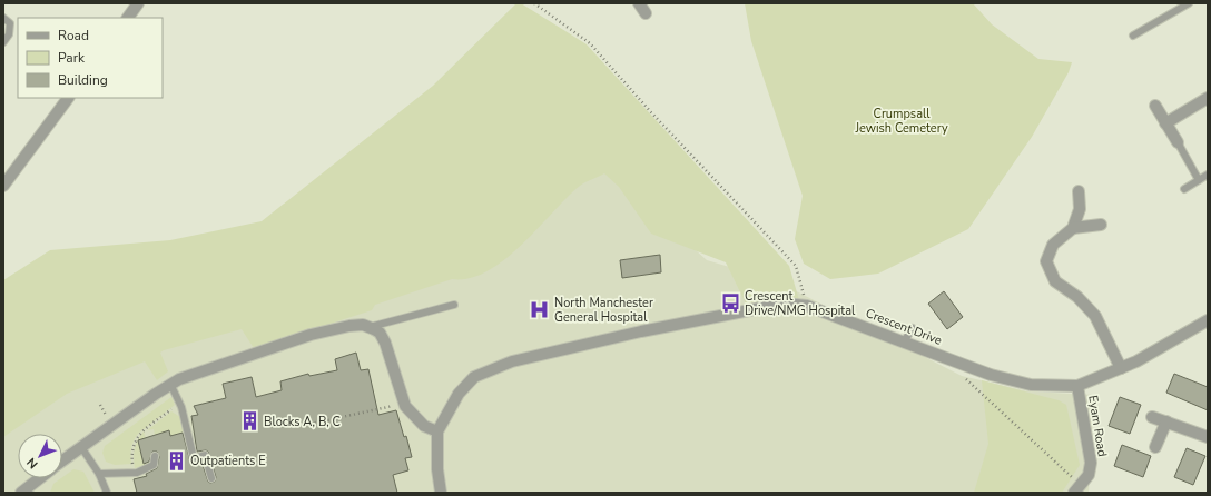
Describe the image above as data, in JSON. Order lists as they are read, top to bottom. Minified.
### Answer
{"streets":{"street":["Crescent Drive","Eyam Road"]},"crossings":[["Crescent Drive","Eyam Road"]],"parks":["Crumpsall Jewish Cemetery"],"places":{"bus stop":["Crescent Drive/NMG Hospital"],"hospital":["North Manchester General Hospital"],"building":["Blocks A, B, C","Outpatients E"]},"legend":["Road","Park","Building"],"north":"bottom left"}
